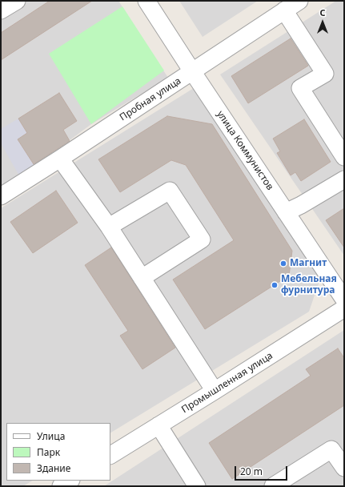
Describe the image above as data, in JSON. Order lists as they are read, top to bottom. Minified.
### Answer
{"streets":{"street":["Пробная улица","улица Коммунистов","Промышленная улица"]},"crossings":[["Пробная улица","улица Коммунистов"]],"places":["Магнит","Мебельная фурнитура"],"legend":["Улица","Парк","Здание"],"scale_bar":"20 m","north":"top"}
